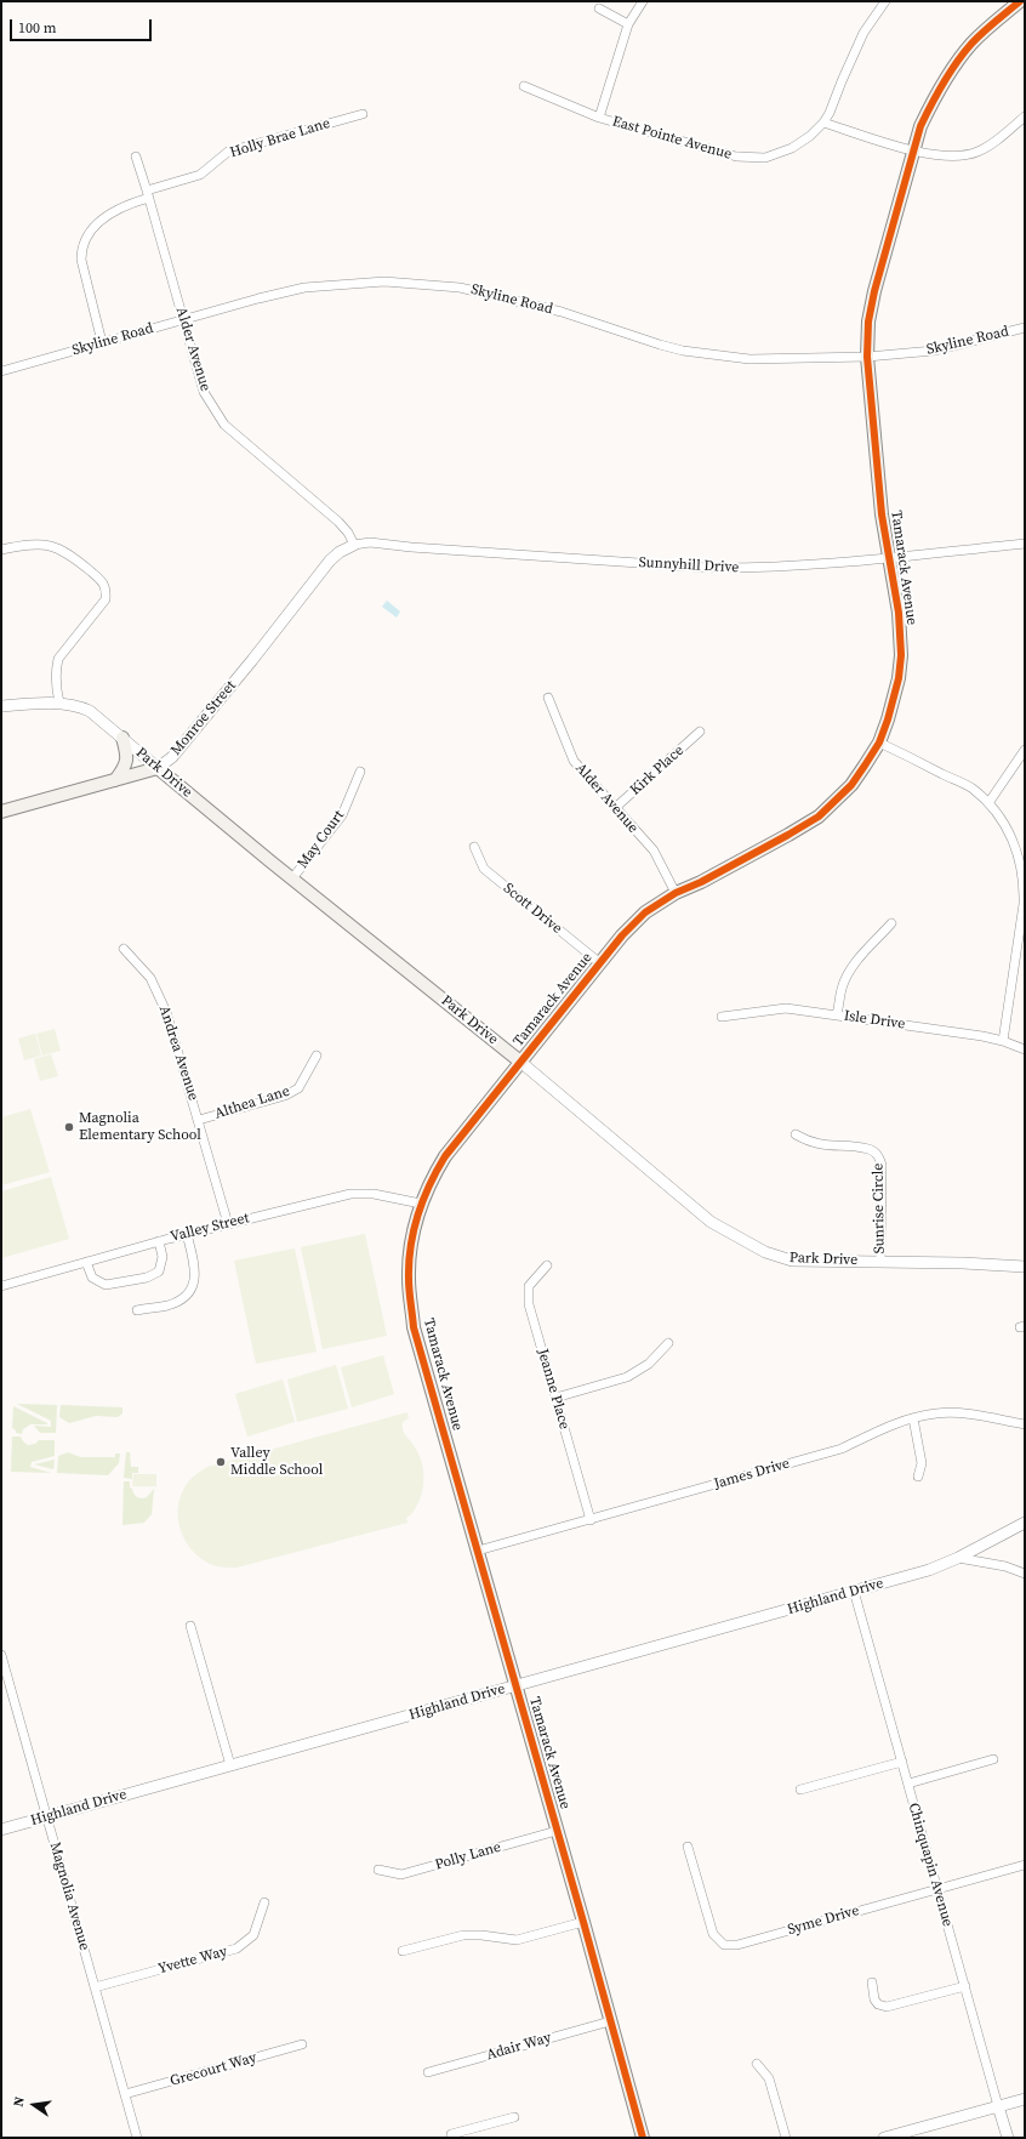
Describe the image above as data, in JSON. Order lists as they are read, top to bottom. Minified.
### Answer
{"streets":{"main road":["Tamarack Avenue","Monroe Street","Park Drive"],"street":["Holly Brae Lane","East Pointe Avenue","Skyline Road","Alder Avenue","Sunnyhill Drive","Kirk Place","May Court","Scott Drive","Isle Drive","Andrea Avenue","Althea Lane","Sunrise Circle","Valley Street","Jeanne Place","James Drive","Highland Drive","Polly Lane","Chinquapin Avenue","Magnolia Avenue","Syme Drive","Yvette Way","Adair Way","Grecourt Way"]},"crossings":[["Holly Brae Lane","Skyline Road"],["Holly Brae Lane","Alder Avenue"],["Skyline Road","Alder Avenue"],["Skyline Road","Tamarack Avenue"],["Alder Avenue","Sunnyhill Drive"],["Alder Avenue","Tamarack Avenue"],["Alder Avenue","Monroe Street"],["Alder Avenue","Kirk Place"],["Sunnyhill Drive","Tamarack Avenue"],["Sunnyhill Drive","Monroe Street"],["Tamarack Avenue","Park Drive"],["Tamarack Avenue","Scott Drive"],["Tamarack Avenue","Valley Street"],["Tamarack Avenue","James Drive"],["Tamarack Avenue","Highland Drive"],["Tamarack Avenue","Polly Lane"],["Tamarack Avenue","Adair Way"],["Monroe Street","Park Drive"],["Park Drive","May Court"],["Park Drive","Sunrise Circle"],["Andrea Avenue","Althea Lane"],["Andrea Avenue","Valley Street"],["Jeanne Place","James Drive"],["Highland Drive","Chinquapin Avenue"],["Highland Drive","Magnolia Avenue"],["Chinquapin Avenue","Syme Drive"],["Magnolia Avenue","Yvette Way"],["Magnolia Avenue","Grecourt Way"]],"places":["Magnolia Elementary School","Valley Middle School"],"scale_bar":"100 m","north":"left"}
